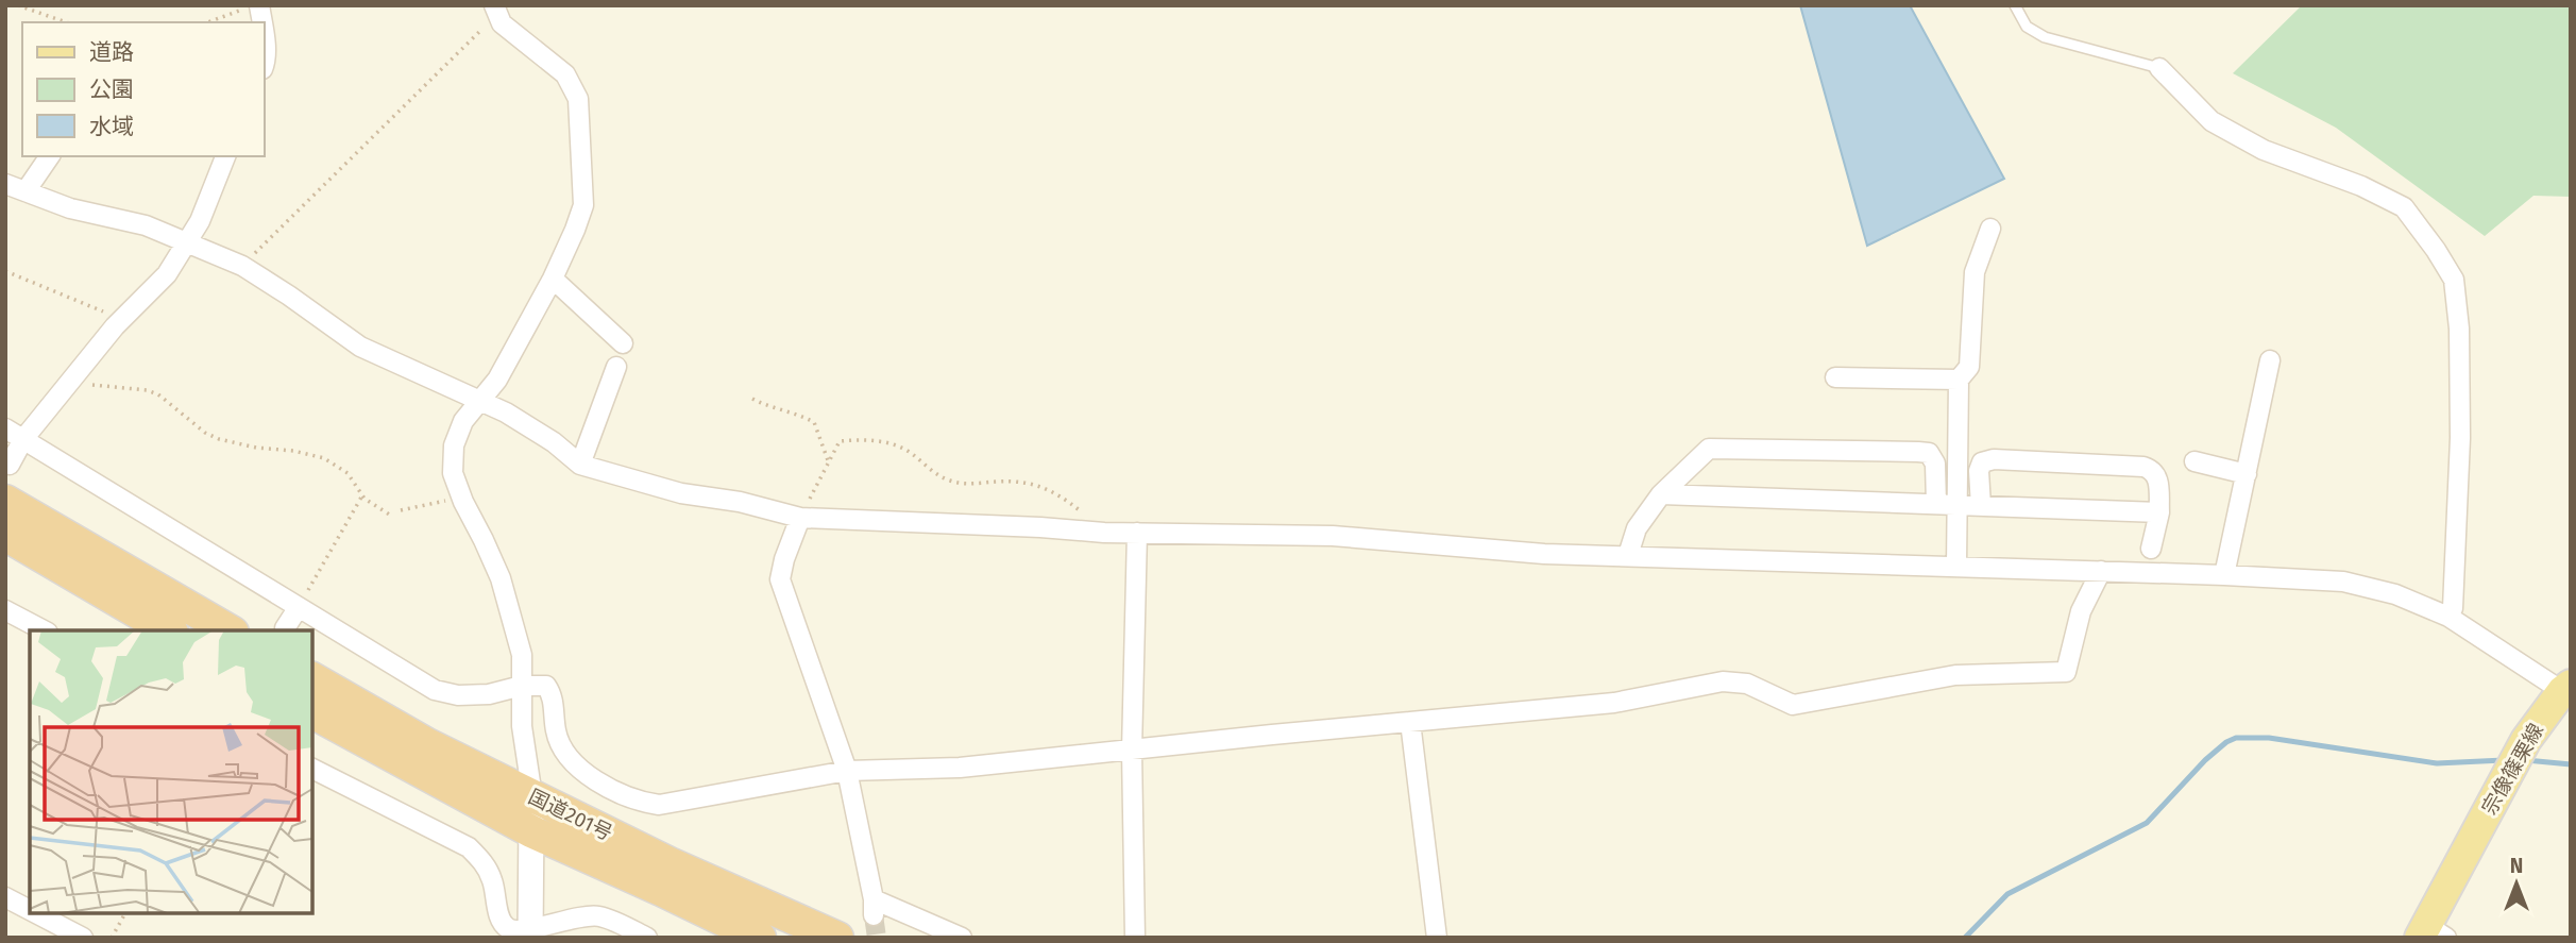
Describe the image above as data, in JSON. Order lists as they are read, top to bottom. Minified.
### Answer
{"streets":{"highway":["国道201号"],"main road":["宗像篠栗線"]},"legend":["道路","公園","水域"],"north":"top"}
